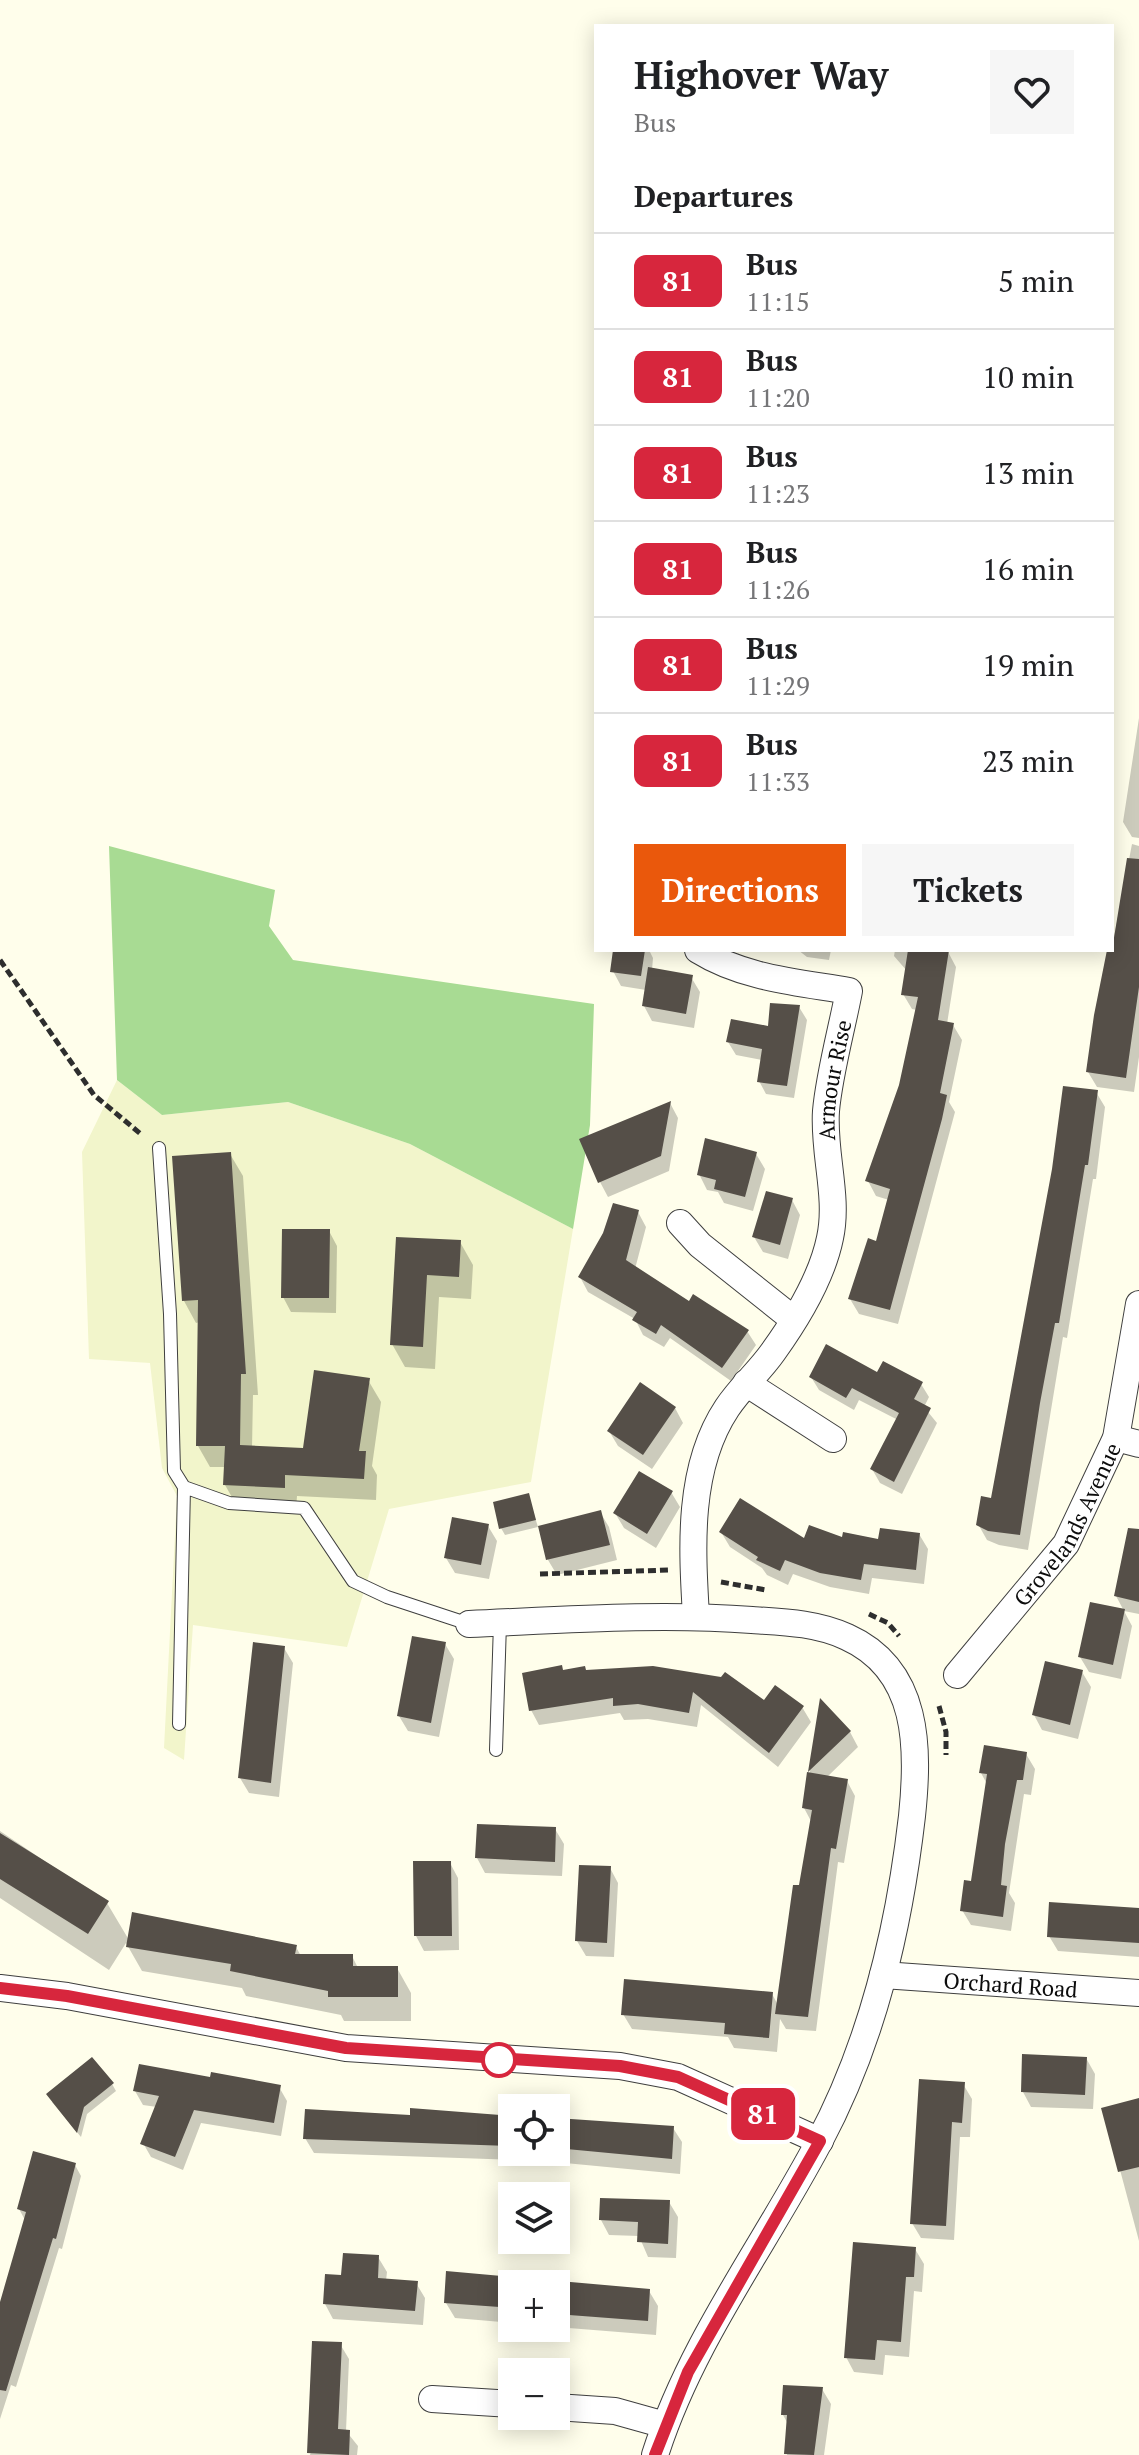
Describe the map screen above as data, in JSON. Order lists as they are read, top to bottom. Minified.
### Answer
{"streets":{"street":["Armour Rise","Grovelands Avenue","Orchard Road"]},"lines":["bus line 81"],"page":{"on_map":"81","heading":[["Highover Way","Bus"],"Departures"],"list":[{"mark":"81","name":"Bus","note":"11:15","value":"5 min"},{"mark":"81","name":"Bus","note":"11:20","value":"10 min"},{"mark":"81","name":"Bus","note":"11:23","value":"13 min"},{"mark":"81","name":"Bus","note":"11:26","value":"16 min"},{"mark":"81","name":"Bus","note":"11:29","value":"19 min"},{"mark":"81","name":"Bus","note":"11:33","value":"23 min"}],"buttons":["Directions","Tickets"],"map_buttons":["+","−"]}}
